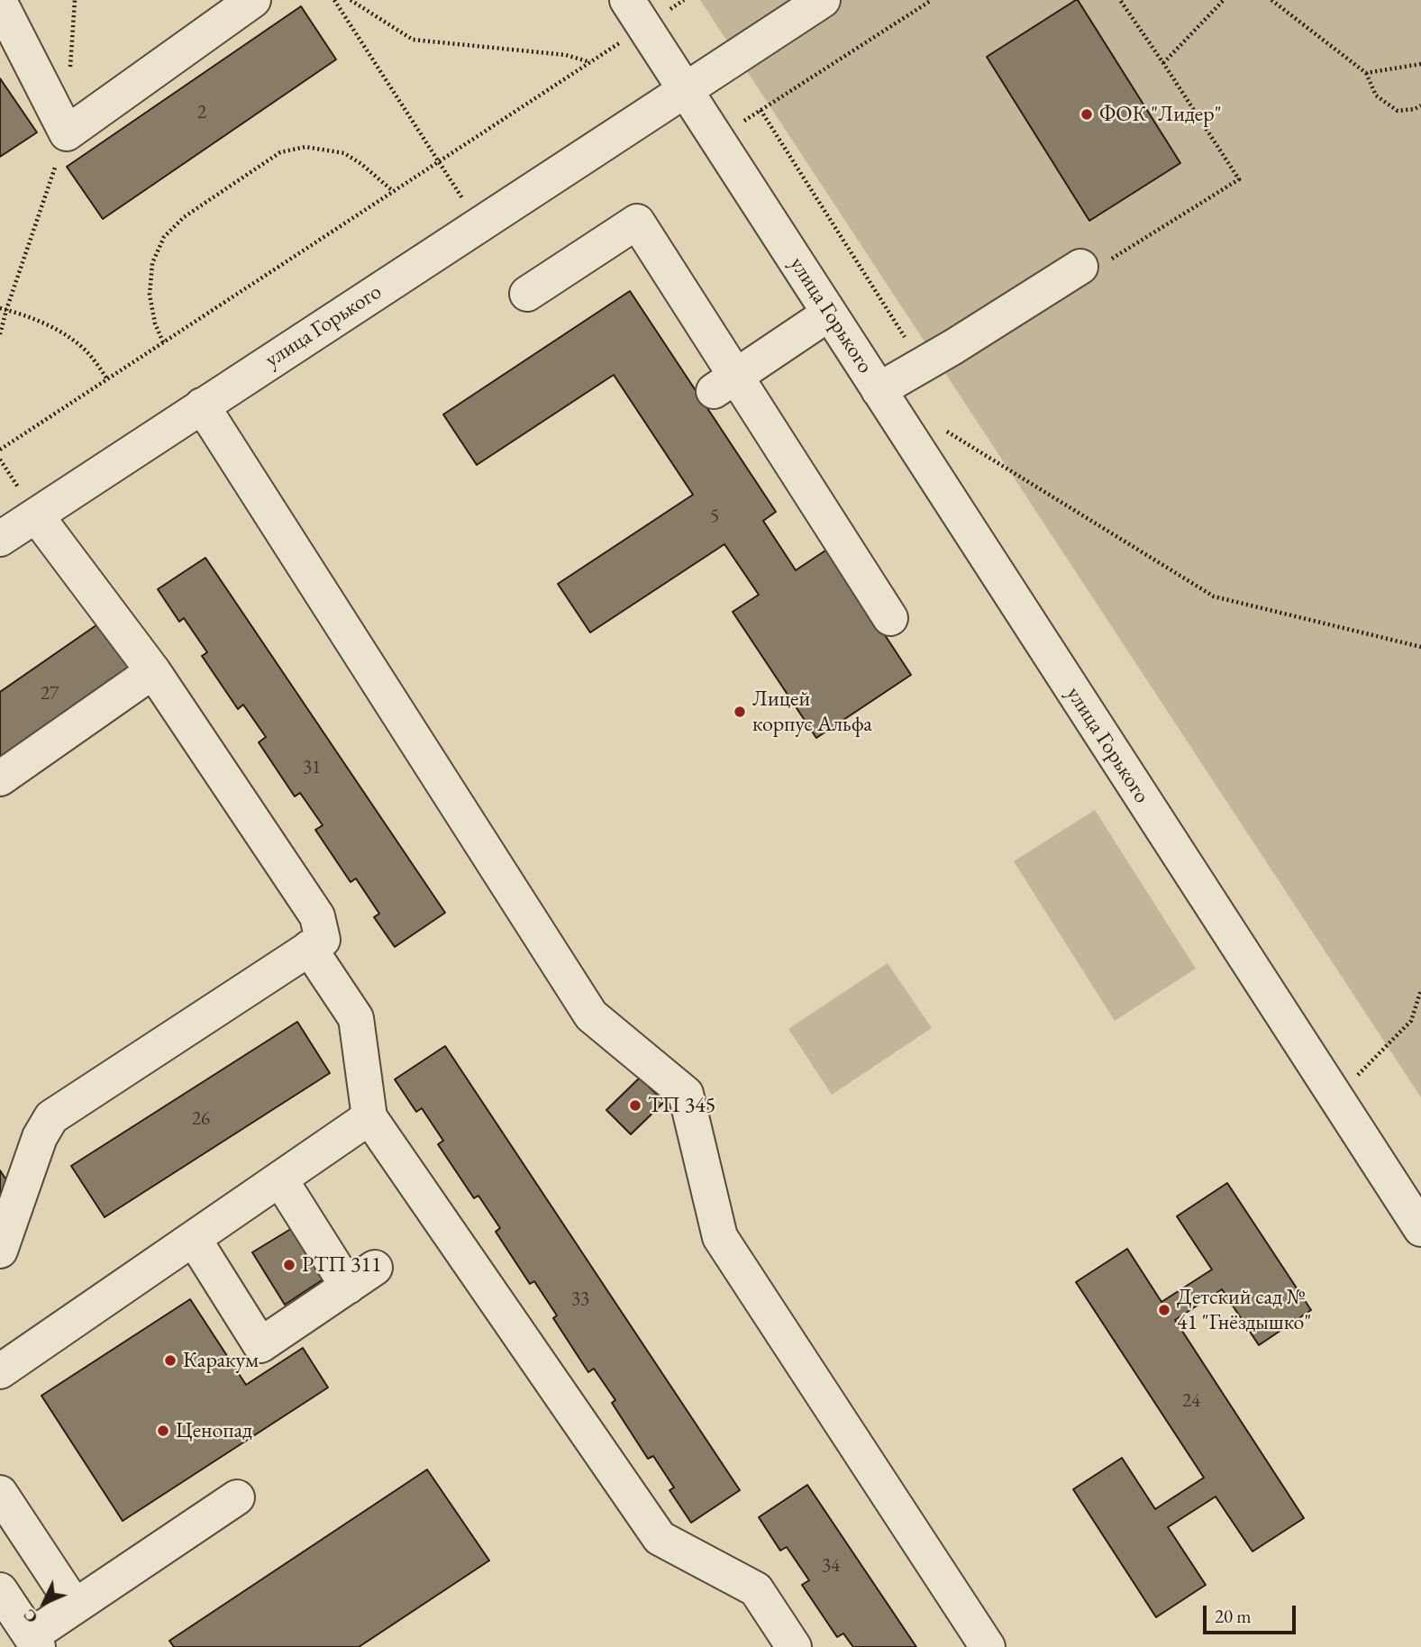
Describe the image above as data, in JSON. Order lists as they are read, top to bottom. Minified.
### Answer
{"streets":{"street":["улица Горького"]},"places":["ФОК \"Лидер\"","Лицей корпус Альфа","ТП 345","РТП 311","Детский сад № 41 \"Гнёздышко\"","Каракум","Ценопад"],"house_numbers":["2","5","27","31","26","33","24","34"],"scale_bar":"20 m","north":"bottom left"}
